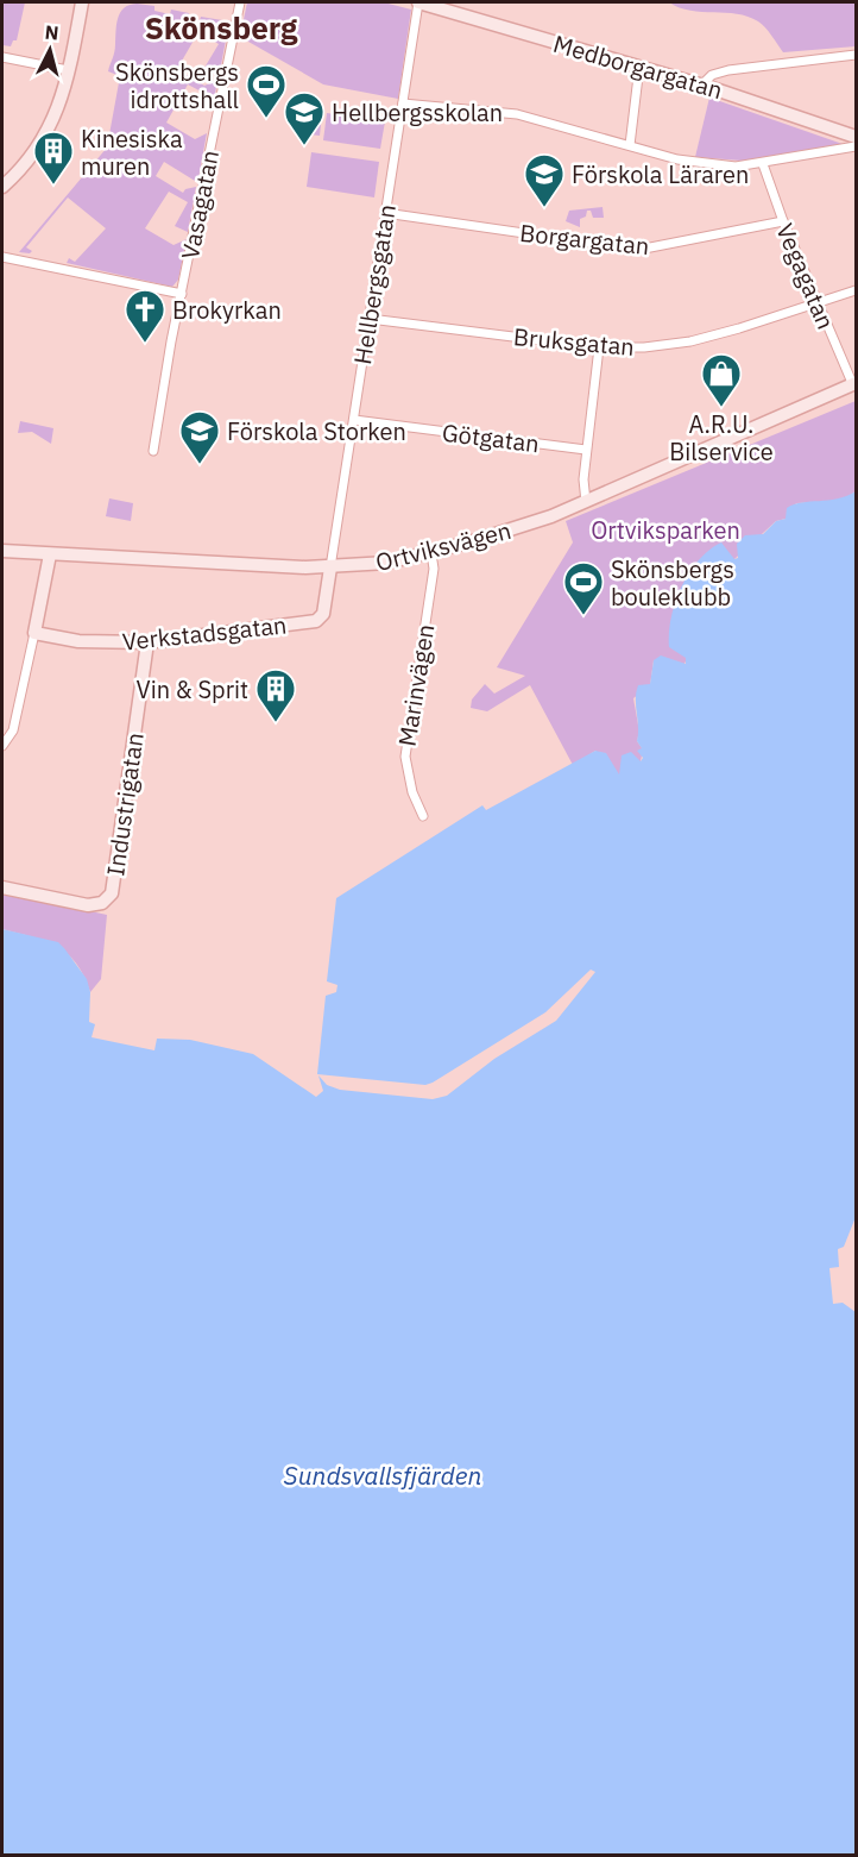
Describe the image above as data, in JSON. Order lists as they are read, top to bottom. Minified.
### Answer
{"streets":{"street":["Medborgargatan","Vasagatan","Borgargatan","Vegagatan","Hellbergsgatan","Bruksgatan","Götgatan","Ortviksvägen","Verkstadsgatan","Marinvägen","Industrigatan"]},"crossings":[["Medborgargatan","Hellbergsgatan"],["Borgargatan","Vegagatan"],["Borgargatan","Hellbergsgatan"],["Vegagatan","Bruksgatan"],["Vegagatan","Ortviksvägen"],["Hellbergsgatan","Bruksgatan"],["Hellbergsgatan","Götgatan"],["Hellbergsgatan","Ortviksvägen"],["Hellbergsgatan","Verkstadsgatan"],["Ortviksvägen","Verkstadsgatan"],["Ortviksvägen","Marinvägen"],["Verkstadsgatan","Industrigatan"]],"districts":["Skönsberg"],"water":["Sundsvallsfjärden"],"parks":["Ortviksparken"],"places":{"sports":["Skönsbergs idrottshall","Skönsbergs bouleklubb"],"school or university":["Hellbergsskolan","Förskola Läraren","Förskola Storken"],"building":["Kinesiska muren","Vin & Sprit"],"church":["Brokyrkan"],"shop":["A.R.U. Bilservice"]},"north":"top"}
